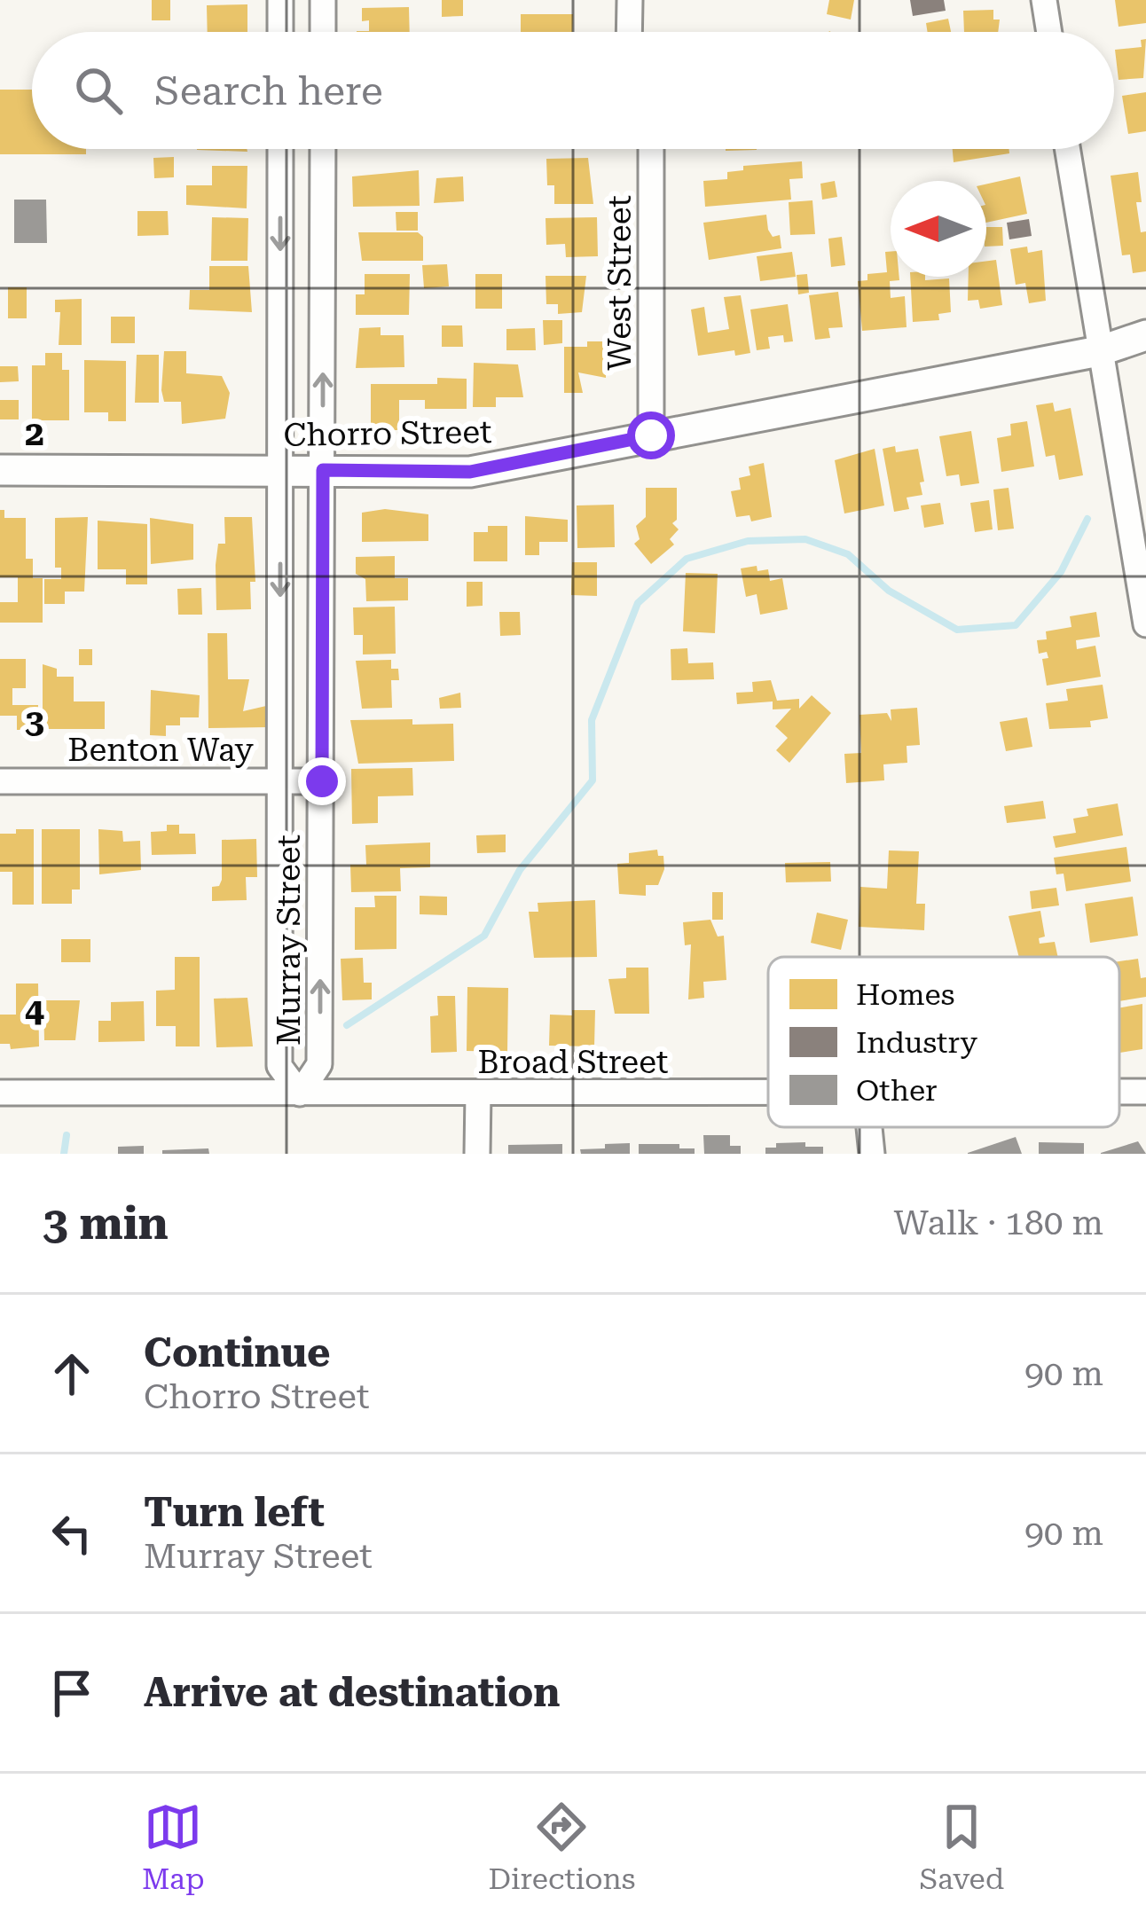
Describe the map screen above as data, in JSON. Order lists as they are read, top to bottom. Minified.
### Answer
{"streets":{"street":["West Street","Chorro Street","Benton Way","Murray Street","Broad Street"]},"crossings":[["West Street","Chorro Street"],["Chorro Street","Murray Street"],["Benton Way","Murray Street"],["Murray Street","Broad Street"]],"legend":["Homes","Industry","Other"],"north":"left","page":{"search":"Search here","heading":["3 min","Walk · 180 m"],"list":[["Continue","Chorro Street","90 m"],["Turn left","Murray Street","90 m"],"Arrive at destination"],"nav":["Map","Directions","Saved"]},"grid":{"rows":["2","3","4"]}}
